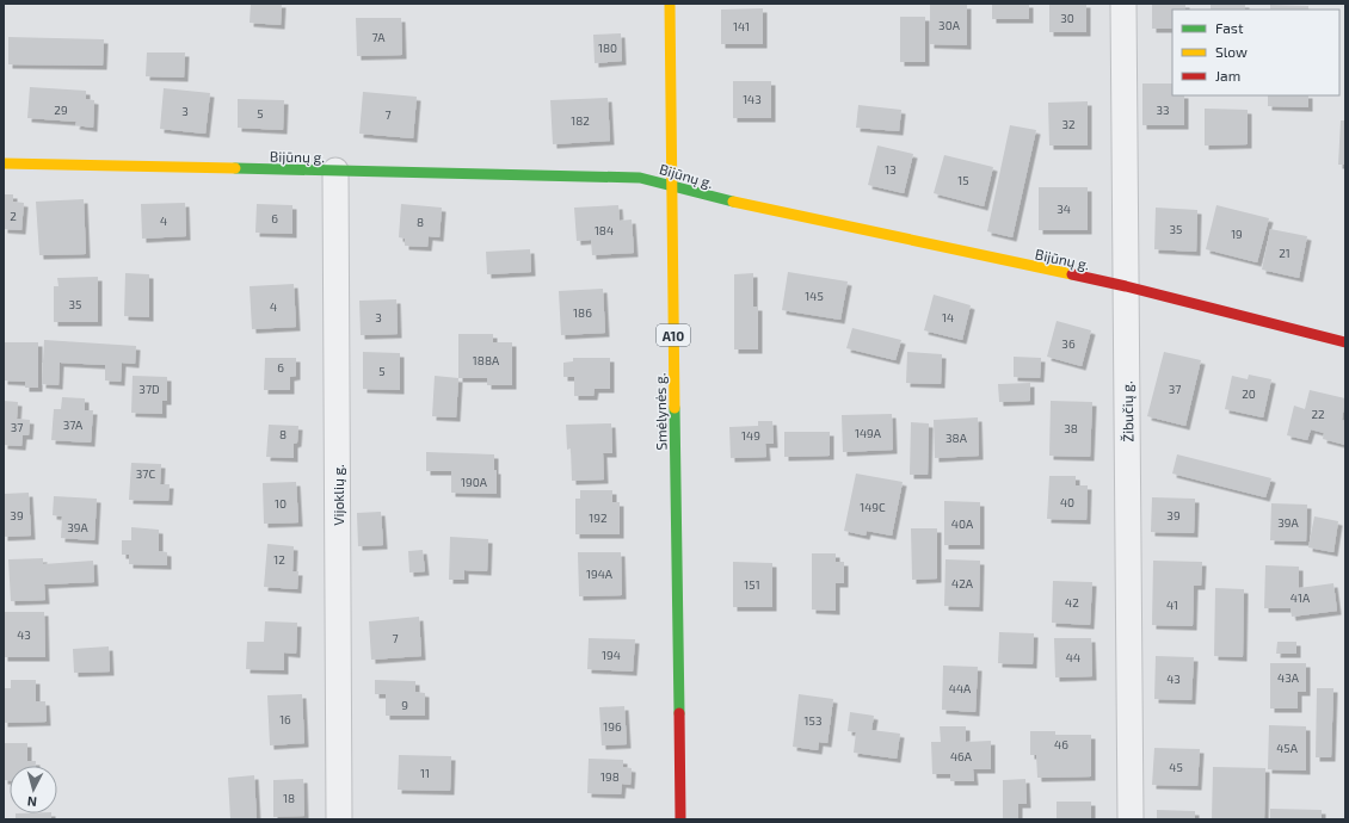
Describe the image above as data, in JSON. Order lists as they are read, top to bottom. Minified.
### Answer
{"streets":{"main road":["Bijūnų g.","A10","Smėlynės g."],"street":["Žibučių g.","Vijoklių g."]},"crossings":[["Bijūnų g.","Smėlynės g."],["Bijūnų g.","Žibučių g."],["Bijūnų g.","Vijoklių g."]],"house_numbers":["30","30A","141","7A","180","143","29","33","3","5","7","182","32","13","15","34","2","6","4","8","35","184","19","21","145","35","4","186","3","14","36","188A","6","5","37D","37","20","22","37A","37","38","149A","8","149","38A","37C","190A","40","10","149C","39","39","192","39A","40A","39A","12","194A","42A","151","41A","42","41","43","7","194","44","43A","43","44A","9","16","153","196","46","45A","46A","45","11","198","18"],"legend":["Fast","Slow","Jam"],"north":"bottom"}
